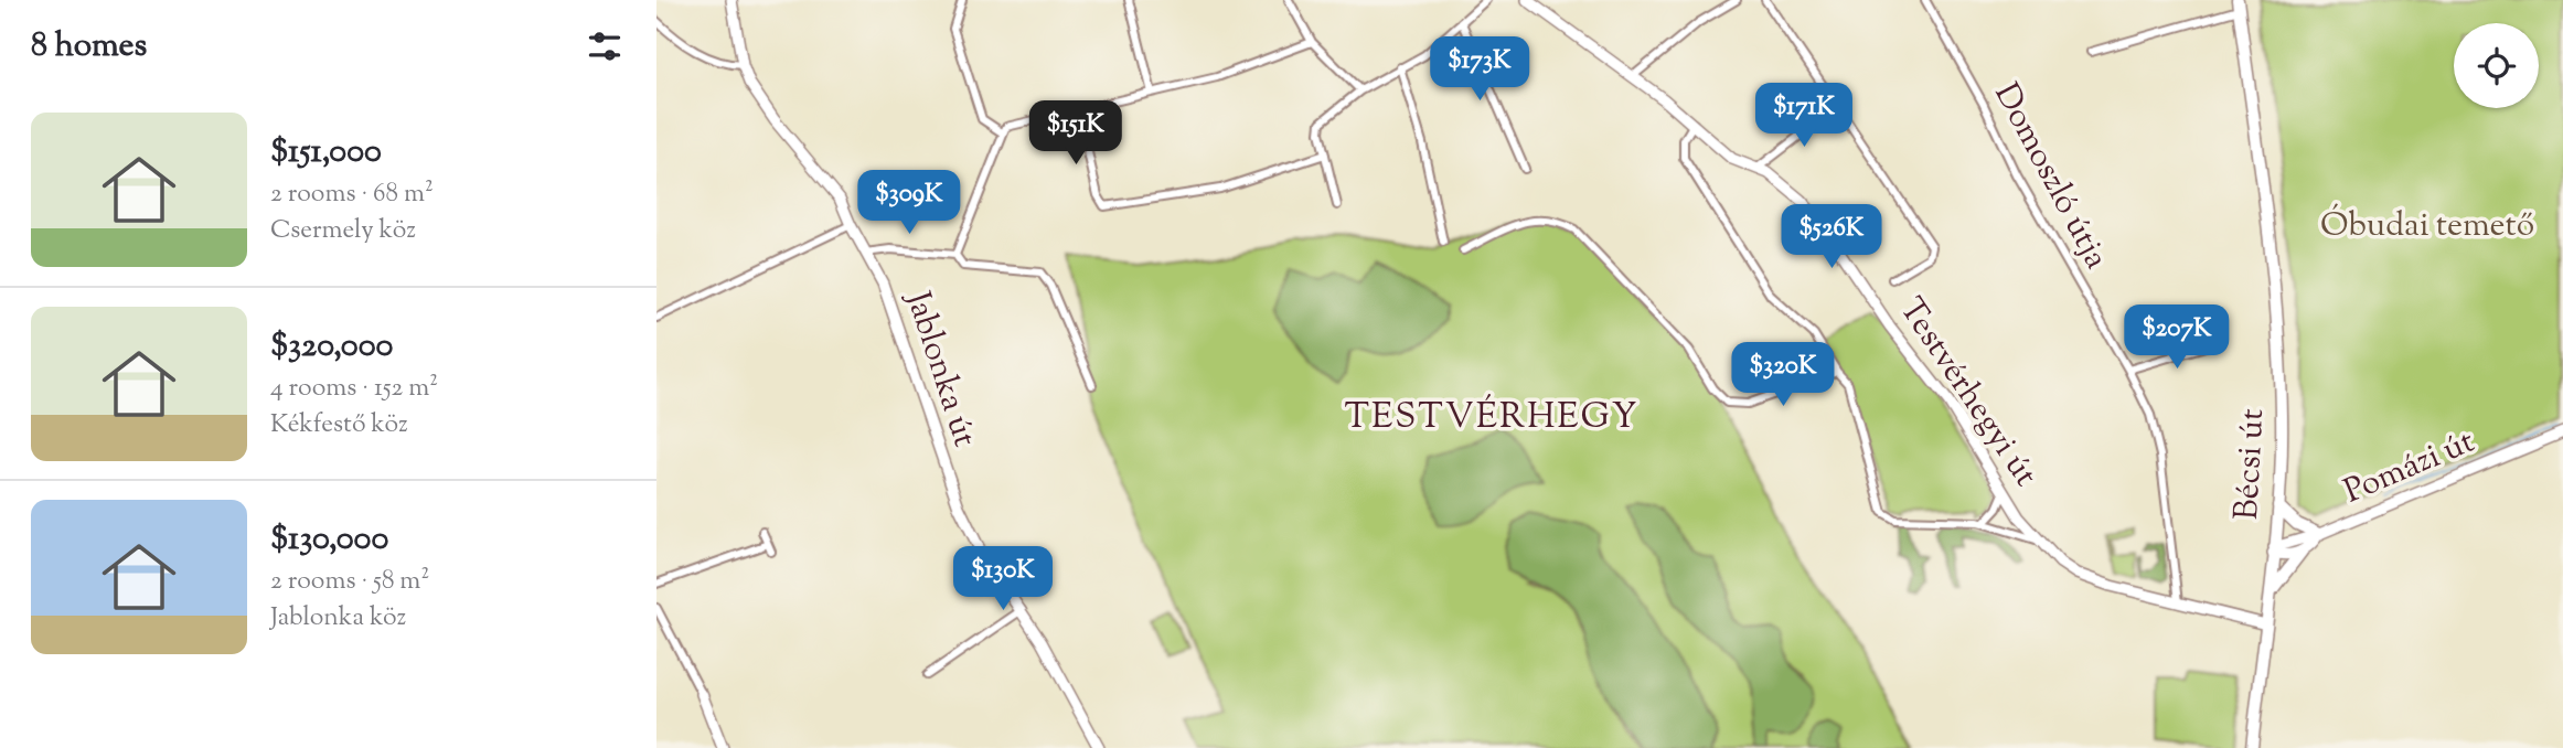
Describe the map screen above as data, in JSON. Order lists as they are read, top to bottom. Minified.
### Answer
{"streets":{"main road":["Bécsi út"],"street":["Domoszló útja","Jablonka út","Testvérhegyi út","Pomázi út"]},"crossings":[["Domoszló útja","Testvérhegyi út"],["Testvérhegyi út","Bécsi út"],["Bécsi út","Pomázi út"]],"districts":["TESTVÉRHEGY"],"parks":["Óbudai temető"],"page":{"heading":"8 homes","price":["$173K","$171K","$151K","$309K","$526K","$207K","$320K","$130K"],"list":[{"name":"$151,000","note":"2 rooms · 68 m² · Csermely köz"},{"name":"$320,000","note":"4 rooms · 152 m² · Kékfestő köz"},{"name":"$130,000","note":"2 rooms · 58 m² · Jablonka köz"}]}}
